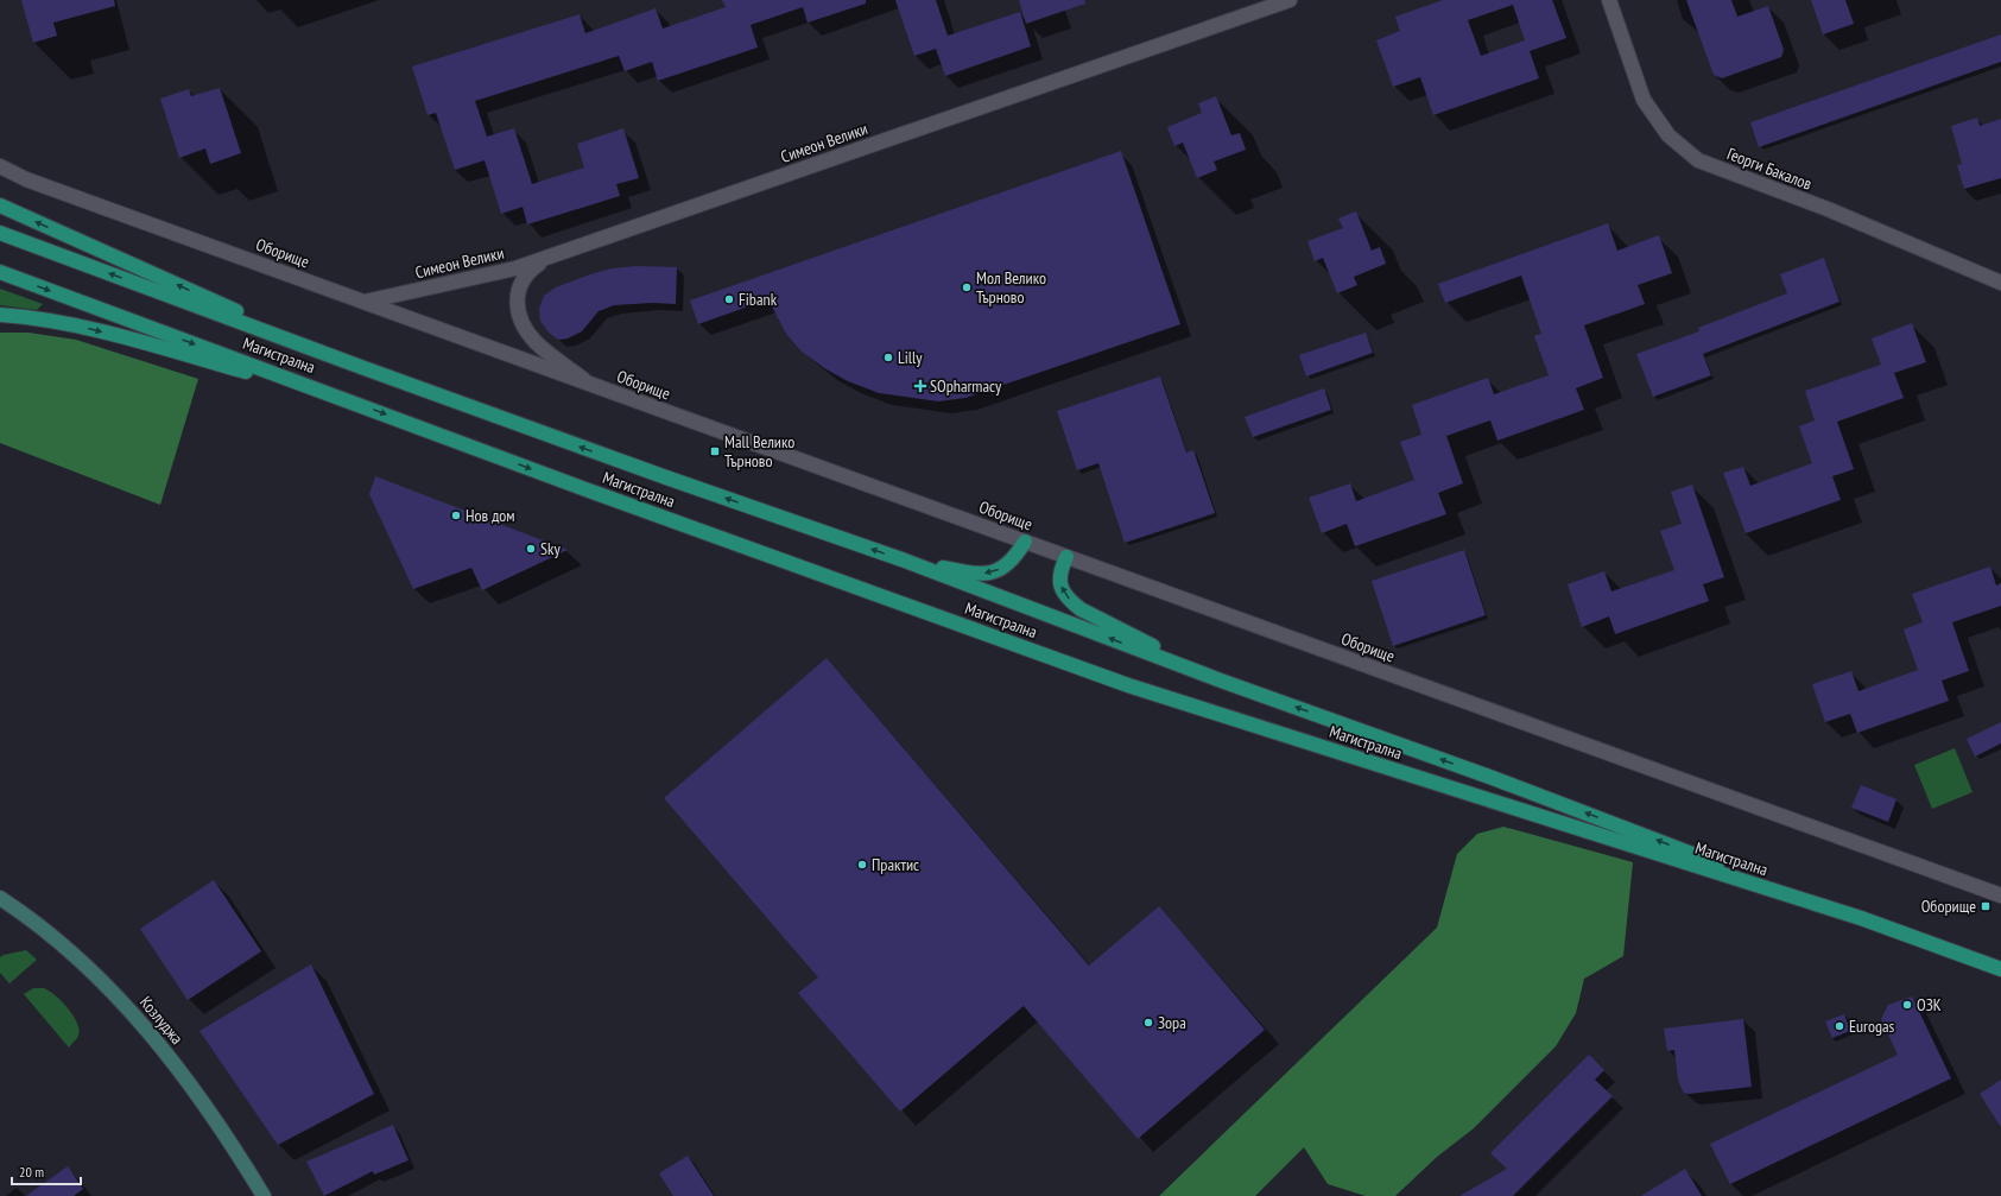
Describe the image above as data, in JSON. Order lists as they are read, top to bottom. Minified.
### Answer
{"streets":{"main road":["Магистрална","Козлуджа"],"street":["Симеон Велики","Георги Бакалов","Оборище"]},"crossings":[["Симеон Велики","Оборище"]],"places":{"other":["Мол Велико Търново","Fibank","Lilly","Нов дом","Sky","Практис","ОЗК","Зора","Eurogas"],"health":["SOpharmacy"],"transit":["Mall Велико Търново","Оборище"]},"scale_bar":"20 m"}
